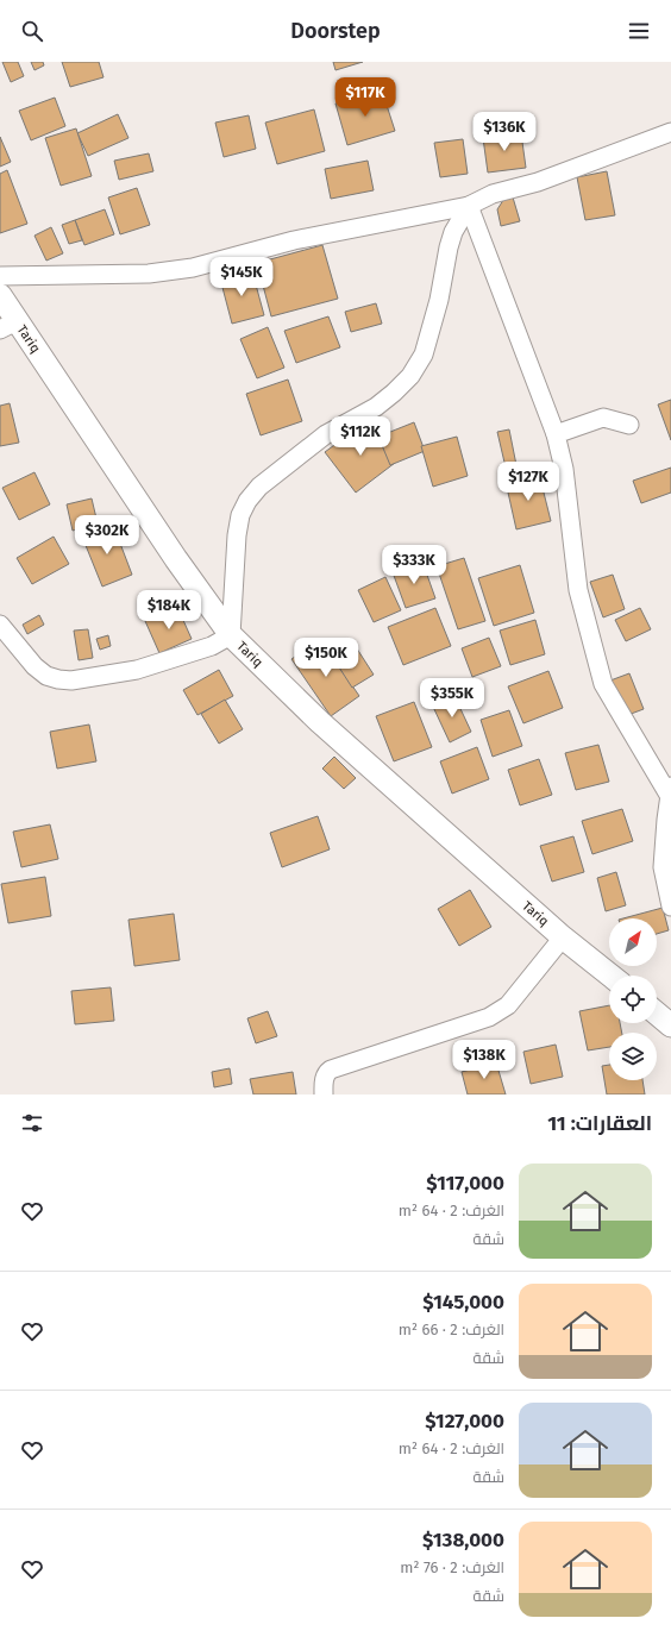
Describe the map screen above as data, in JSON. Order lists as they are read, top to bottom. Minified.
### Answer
{"streets":{"main road":["Tariq"]},"north":"top right","page":{"header":"Doorstep","price":["$117K","$136K","$145K","$112K","$127K","$302K","$333K","$184K","$150K","$355K","$138K"],"heading":"العقارات: 11","list":[{"name":"$117,000","note":"الغرف: 2 · 64 m² · شقة"},{"name":"$145,000","note":"الغرف: 2 · 66 m² · شقة"},{"name":"$127,000","note":"الغرف: 2 · 64 m² · شقة"},{"name":"$138,000","note":"الغرف: 2 · 76 m² · شقة"}]}}
